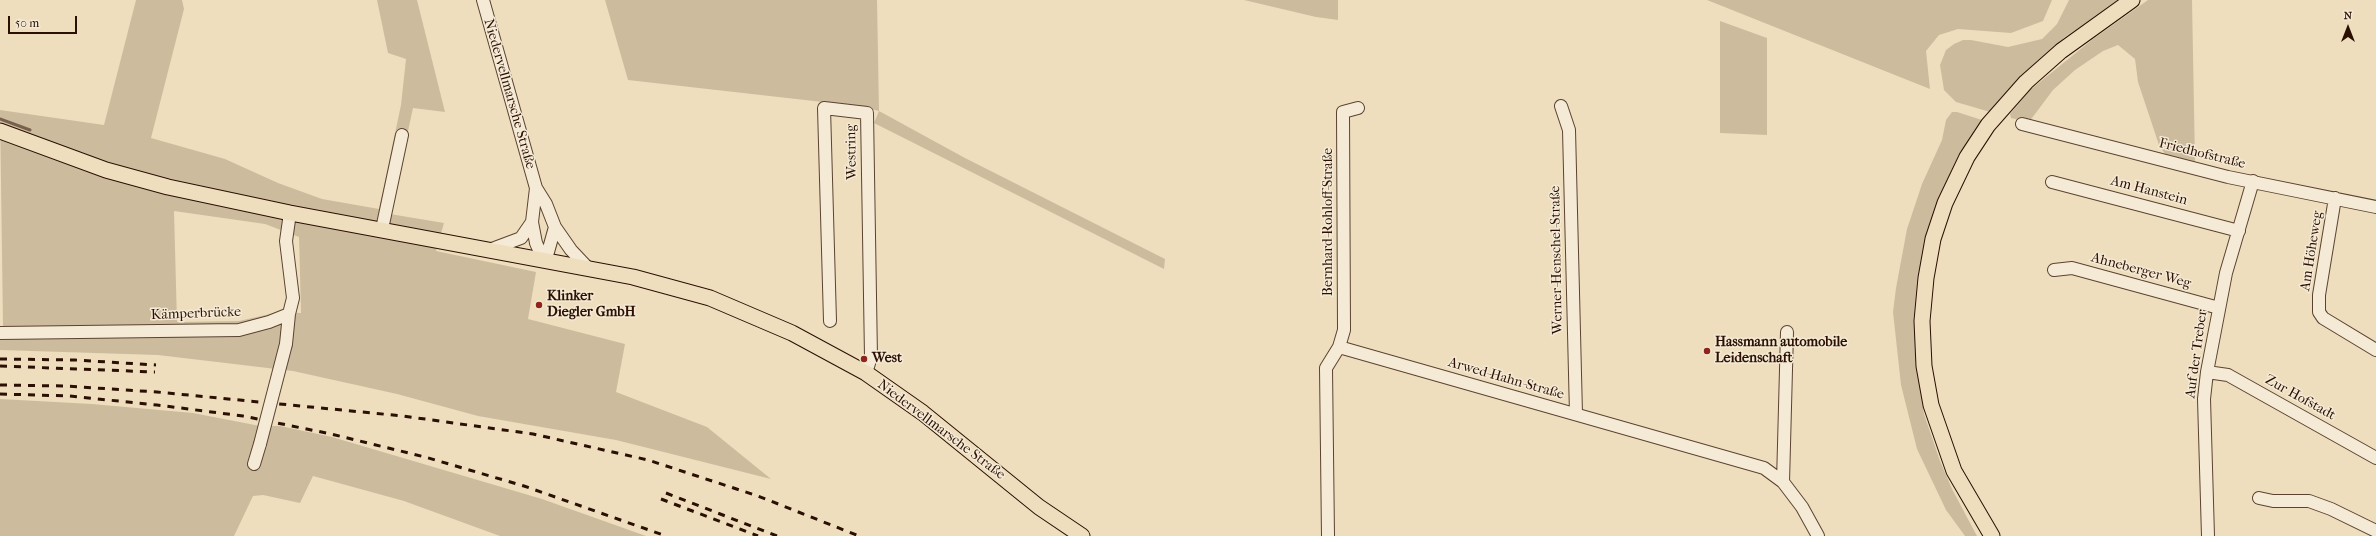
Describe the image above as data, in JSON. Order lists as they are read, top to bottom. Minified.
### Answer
{"streets":{"main road":["Niedervellmarsche Straße"],"street":["Westring","Friedhofstraße","Am Hanstein","Bernhard-Rohloff-Straße","Am Höheweg","Werner-Henschel-Straße","Ahneberger Weg","Kämperbrücke","Auf der Treber","Arwed-Hahn-Straße","Zur Hofstadt"]},"crossings":[["Niedervellmarsche Straße","Westring"],["Friedhofstraße","Am Höheweg"],["Friedhofstraße","Auf der Treber"],["Am Hanstein","Auf der Treber"],["Bernhard-Rohloff-Straße","Arwed-Hahn-Straße"],["Werner-Henschel-Straße","Arwed-Hahn-Straße"],["Ahneberger Weg","Auf der Treber"],["Auf der Treber","Zur Hofstadt"]],"places":["Klinker Diegler GmbH","Hassmann automobile Leidenschaft","West"],"scale_bar":"50 m","north":"top"}
